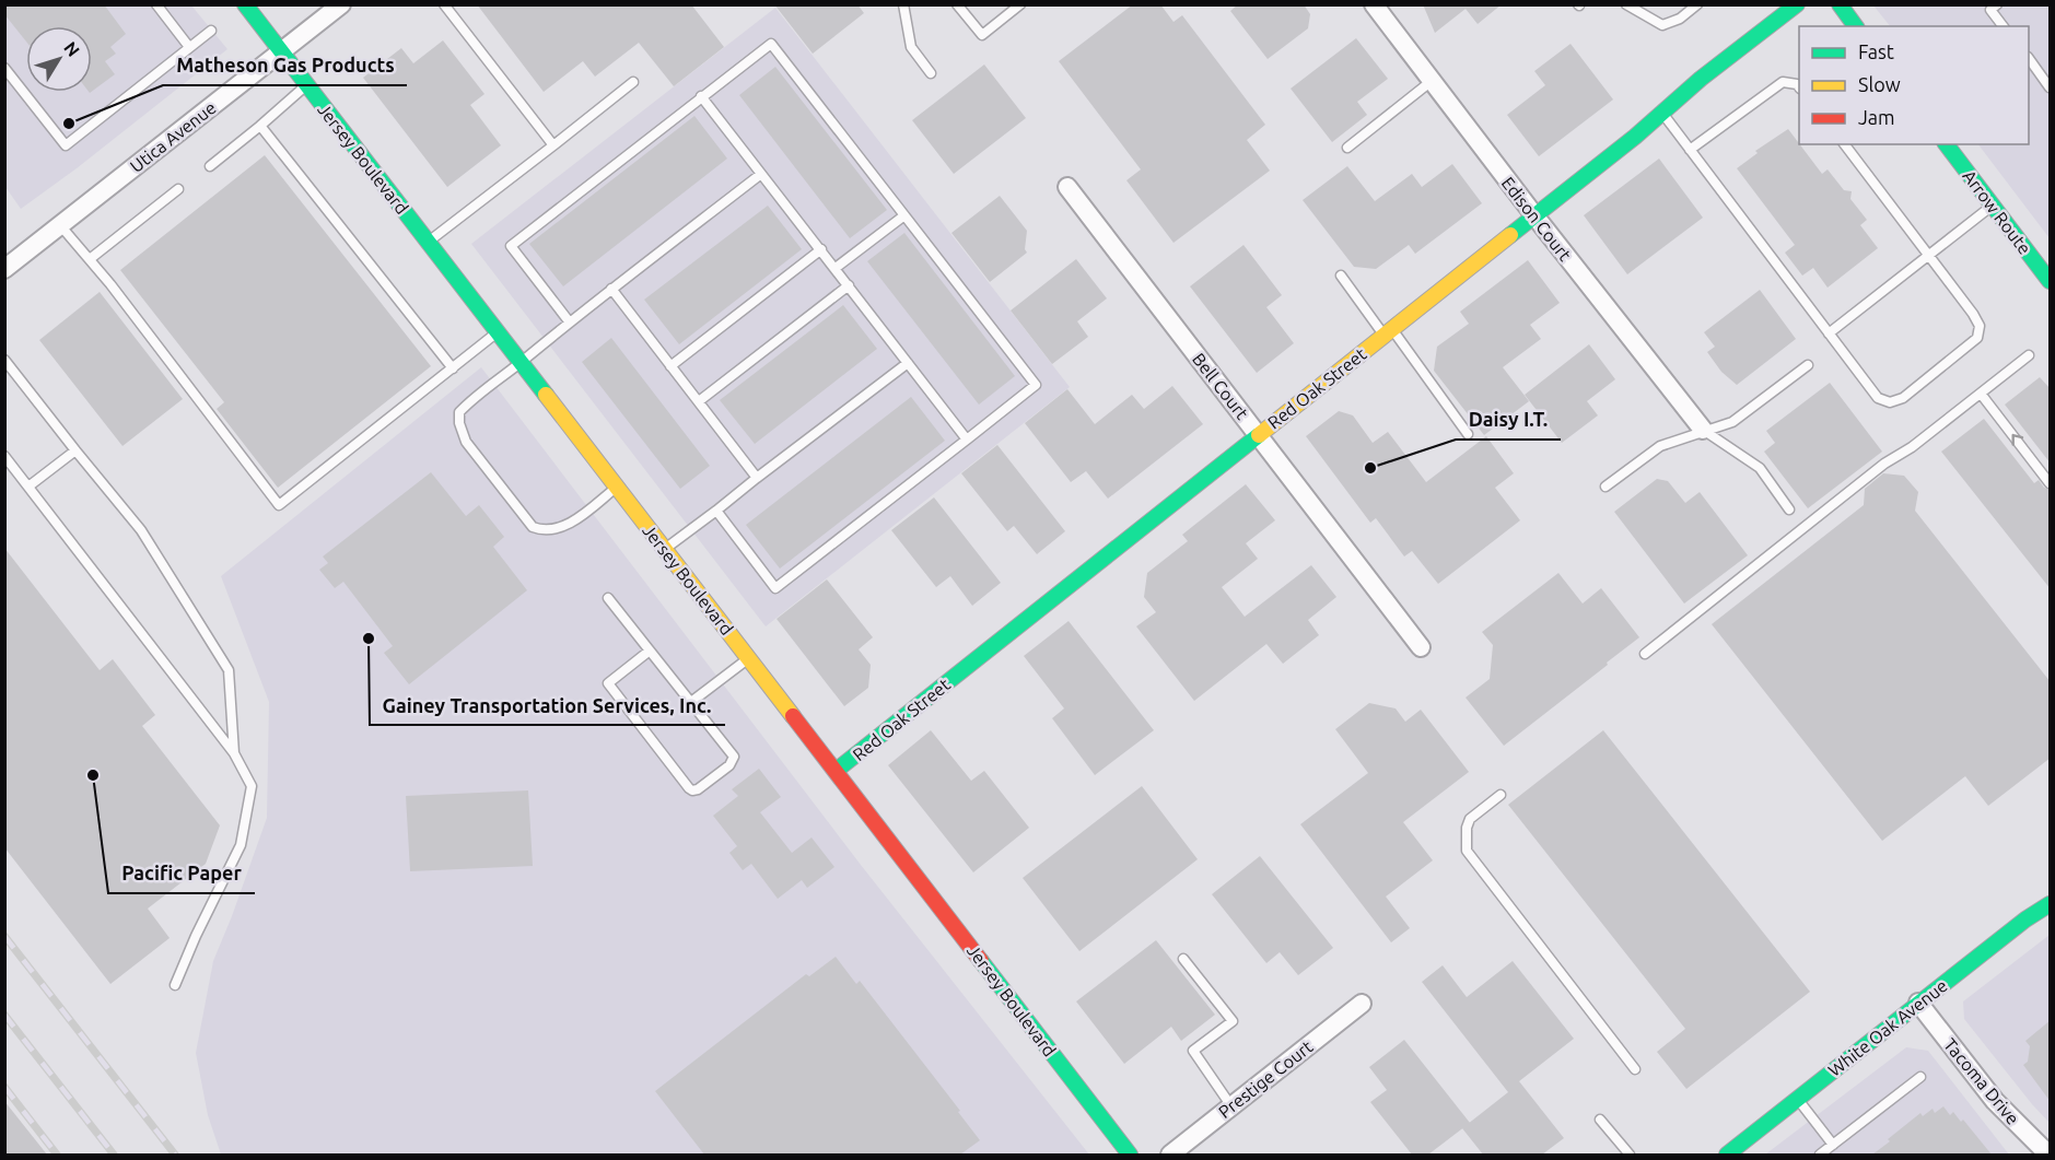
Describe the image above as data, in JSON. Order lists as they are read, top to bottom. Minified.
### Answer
{"streets":{"street":["Utica Avenue","Jersey Boulevard","Arrow Route","Edison Court","Bell Court","Red Oak Street","White Oak Avenue","Prestige Court","Tacoma Drive"]},"crossings":[["Utica Avenue","Jersey Boulevard"],["Jersey Boulevard","Red Oak Street"],["Edison Court","Red Oak Street"],["Bell Court","Red Oak Street"],["White Oak Avenue","Tacoma Drive"]],"places":["Matheson Gas Products","Daisy I.T.","Gainey Transportation Services, Inc.","Pacific Paper"],"legend":["Fast","Slow","Jam"],"north":"top right"}
